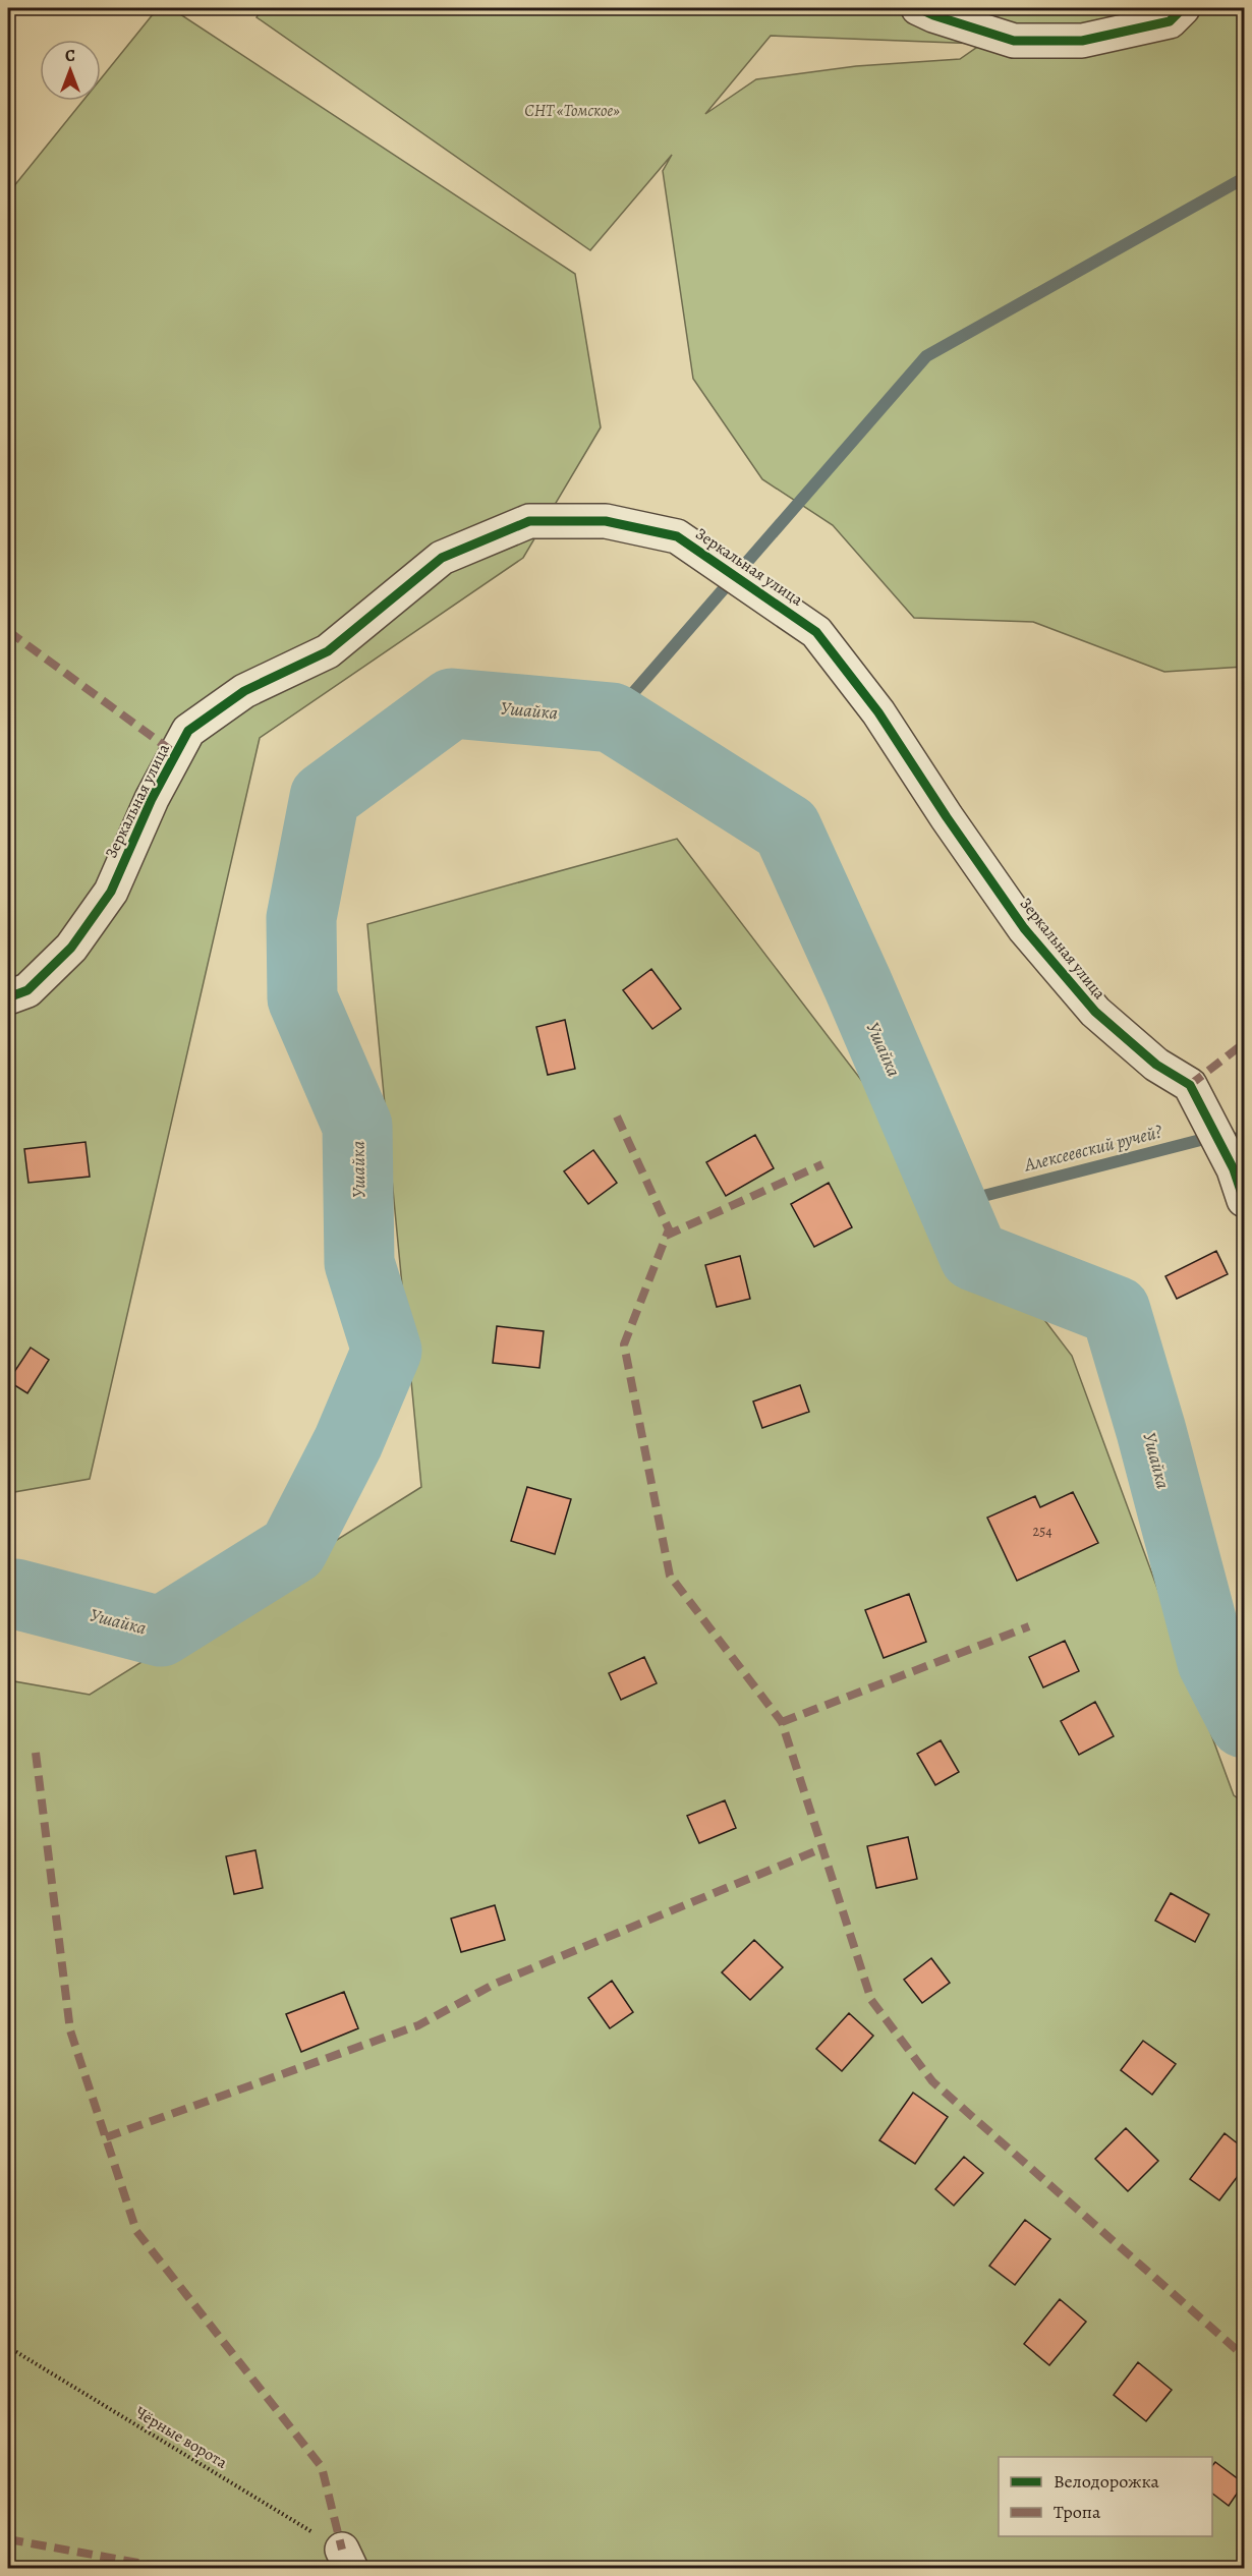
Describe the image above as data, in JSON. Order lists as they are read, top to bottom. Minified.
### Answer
{"streets":{"street":["Зеркальная улица"],"path":["Чёрные ворота"]},"water":["Ушайка","Алексеевский ручей?"],"parks":["СНТ «Томское»"],"house_numbers":["254"],"legend":["Велодорожка","Тропа"],"north":"top"}
